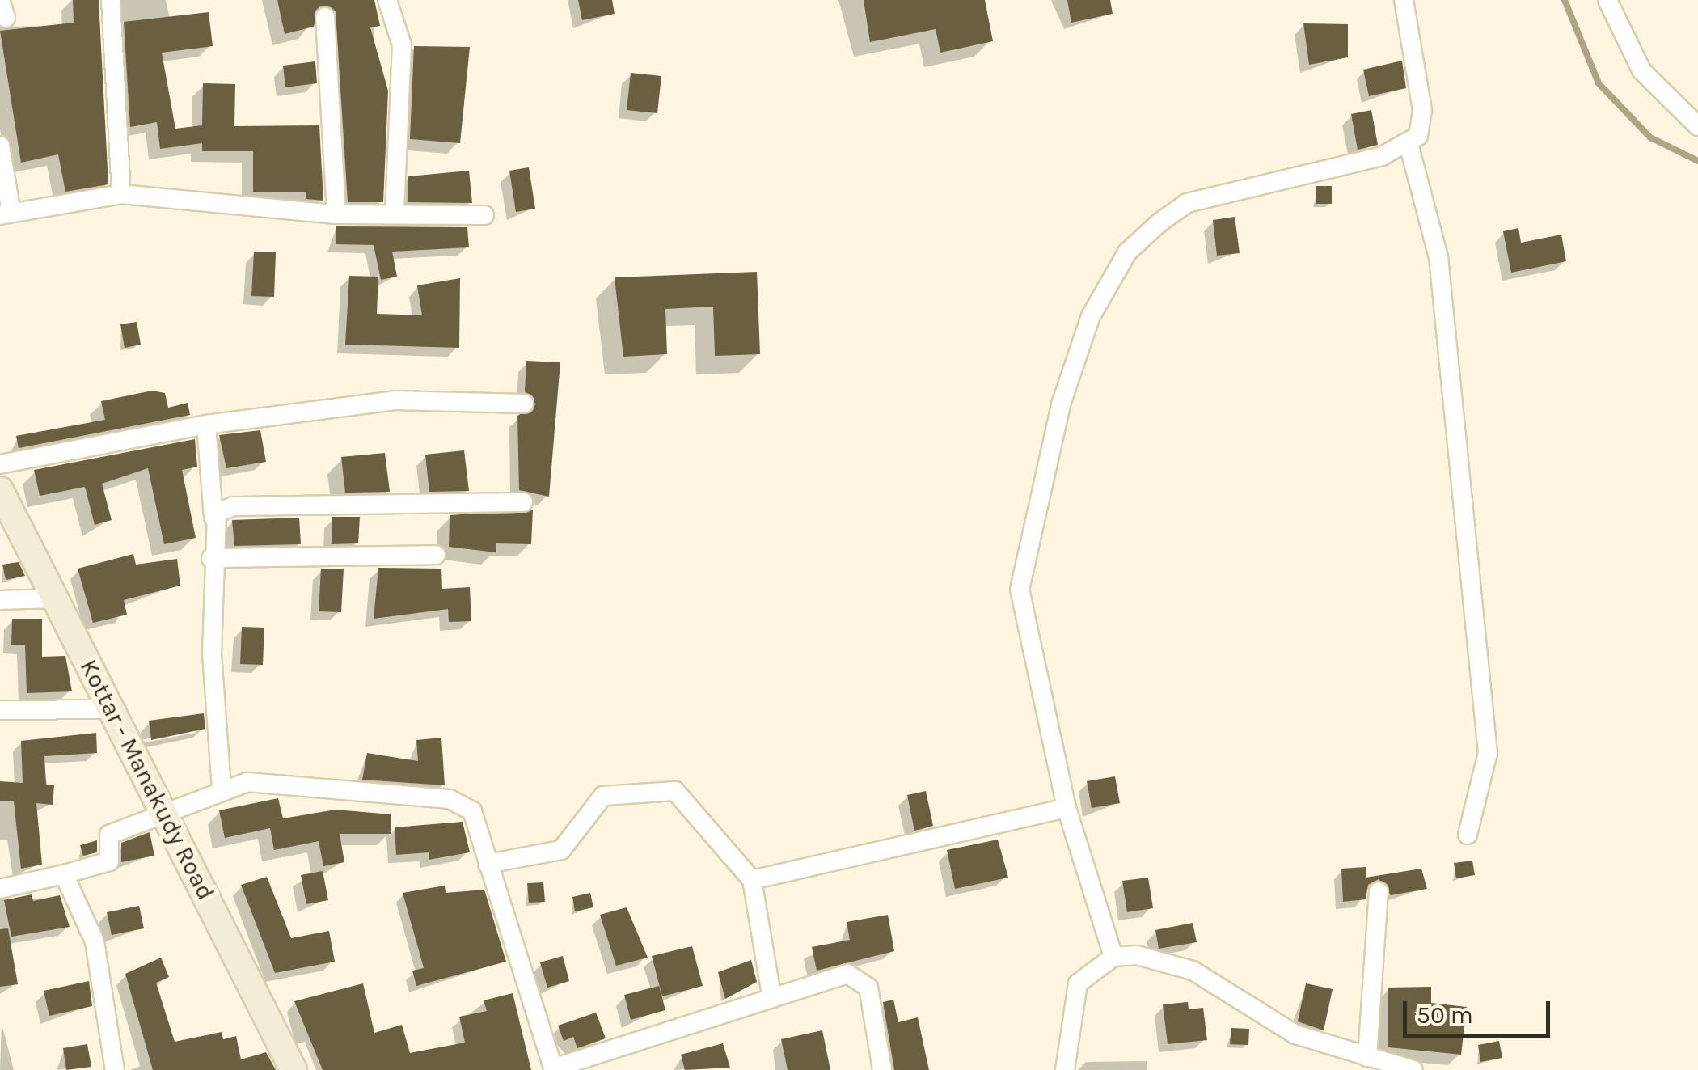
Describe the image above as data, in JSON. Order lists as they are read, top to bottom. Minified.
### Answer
{"streets":{"main road":["Kottar - Manakudy Road"]},"scale_bar":"50 m"}
